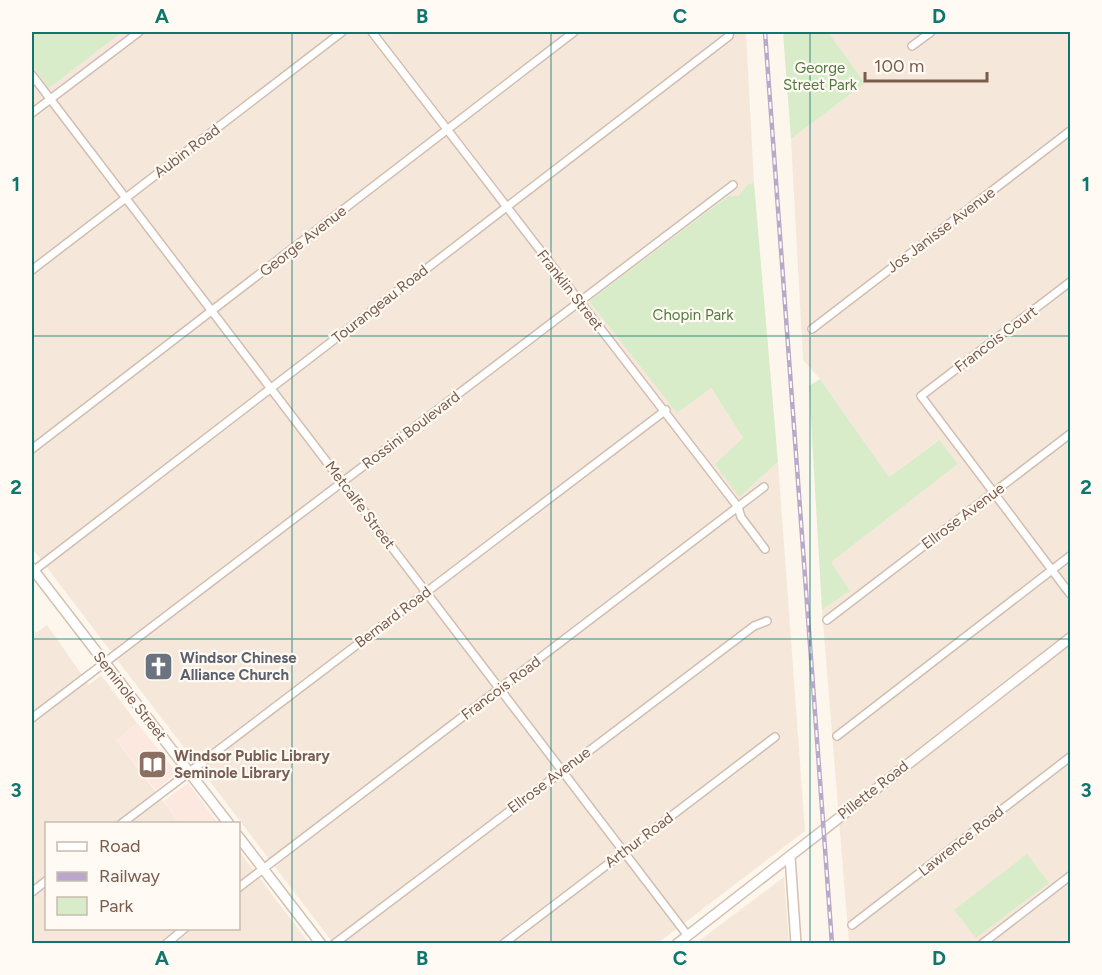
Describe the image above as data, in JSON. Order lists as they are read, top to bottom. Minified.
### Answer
{"streets":{"street":["Aubin Road","Jos Janisse Avenue","George Avenue","Franklin Street","Tourangeau Road","Francois Court","Rossini Boulevard","Metcalfe Street","Ellrose Avenue","Bernard Road","Francois Road","Seminole Street","Pillette Road","Arthur Road","Lawrence Road"]},"crossings":[["Aubin Road","Metcalfe Street"],["George Avenue","Franklin Street"],["George Avenue","Metcalfe Street"],["Franklin Street","Tourangeau Road"],["Franklin Street","Rossini Boulevard"],["Franklin Street","Bernard Road"],["Franklin Street","Francois Road"],["Tourangeau Road","Metcalfe Street"],["Tourangeau Road","Seminole Street"],["Francois Court","Ellrose Avenue"],["Rossini Boulevard","Metcalfe Street"],["Rossini Boulevard","Seminole Street"],["Metcalfe Street","Ellrose Avenue"],["Metcalfe Street","Bernard Road"],["Metcalfe Street","Francois Road"],["Metcalfe Street","Pillette Road"],["Metcalfe Street","Arthur Road"],["Bernard Road","Seminole Street"]],"parks":["George Street Park","Chopin Park"],"places":{"church":["Windsor Chinese Alliance Church"],"library":["Windsor Public Library Seminole Library"]},"legend":["Road","Railway","Park"],"scale_bar":"100 m","grid":{"columns":["A","B","C","D"],"rows":["1","2","3"]}}
